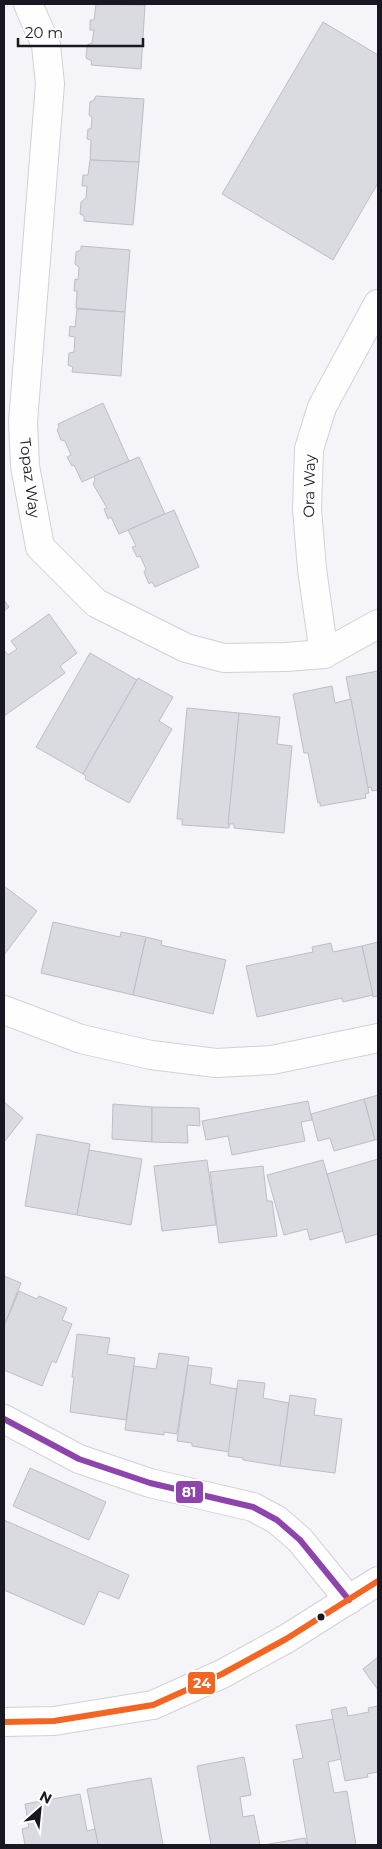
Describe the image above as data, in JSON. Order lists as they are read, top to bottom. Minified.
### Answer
{"streets":{"street":["Topaz Way","Ora Way"]},"crossings":[["Topaz Way","Ora Way"]],"lines":["transit line 81","transit line 24"],"scale_bar":"20 m","north":"top right"}
